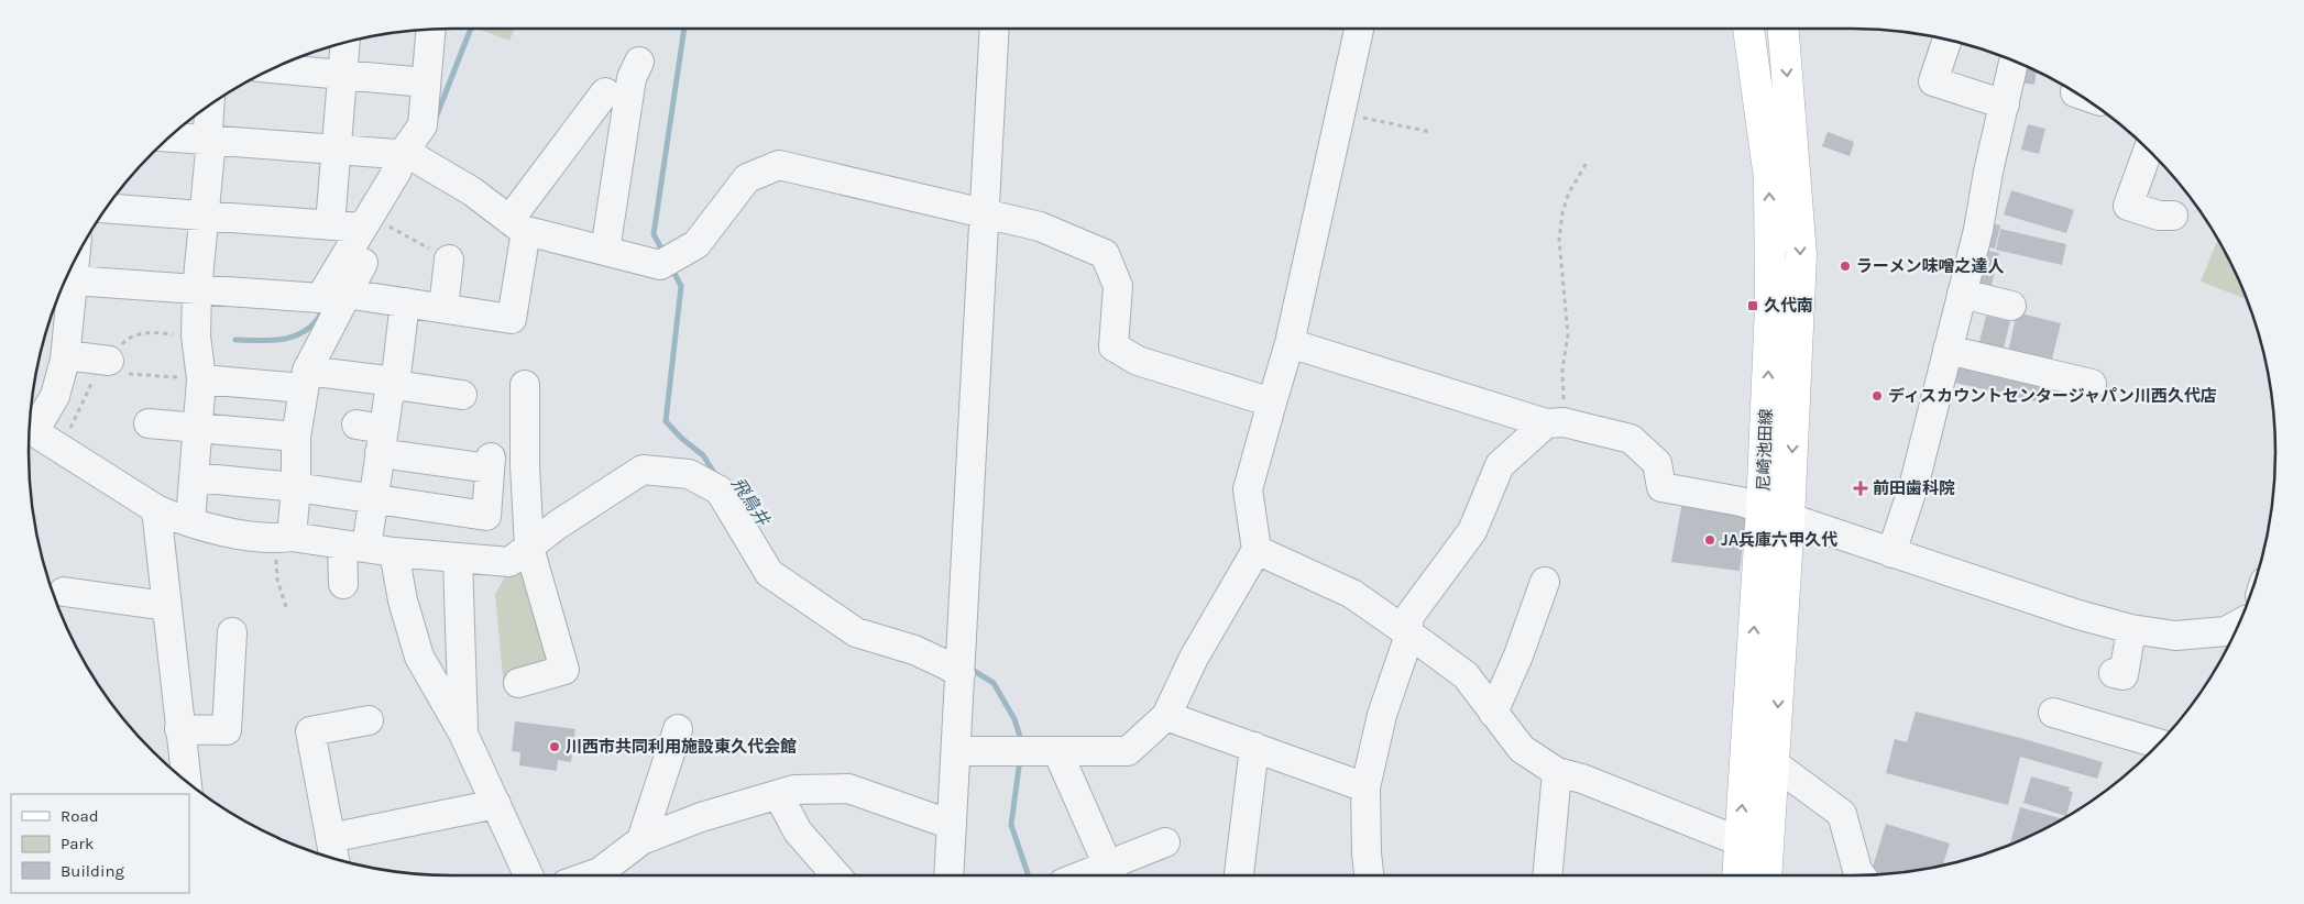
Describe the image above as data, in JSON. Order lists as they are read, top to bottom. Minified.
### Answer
{"streets":{"main road":["尼崎池田線"]},"water":["飛鳥井"],"places":{"other":["ラーメン味噌之達人","ディスカウントセンタージャパン川西久代店","JA兵庫六甲久代","川西市共同利用施設東久代会館"],"transit":["久代南"],"health":["前田歯科院"]},"legend":["Road","Park","Building"]}
